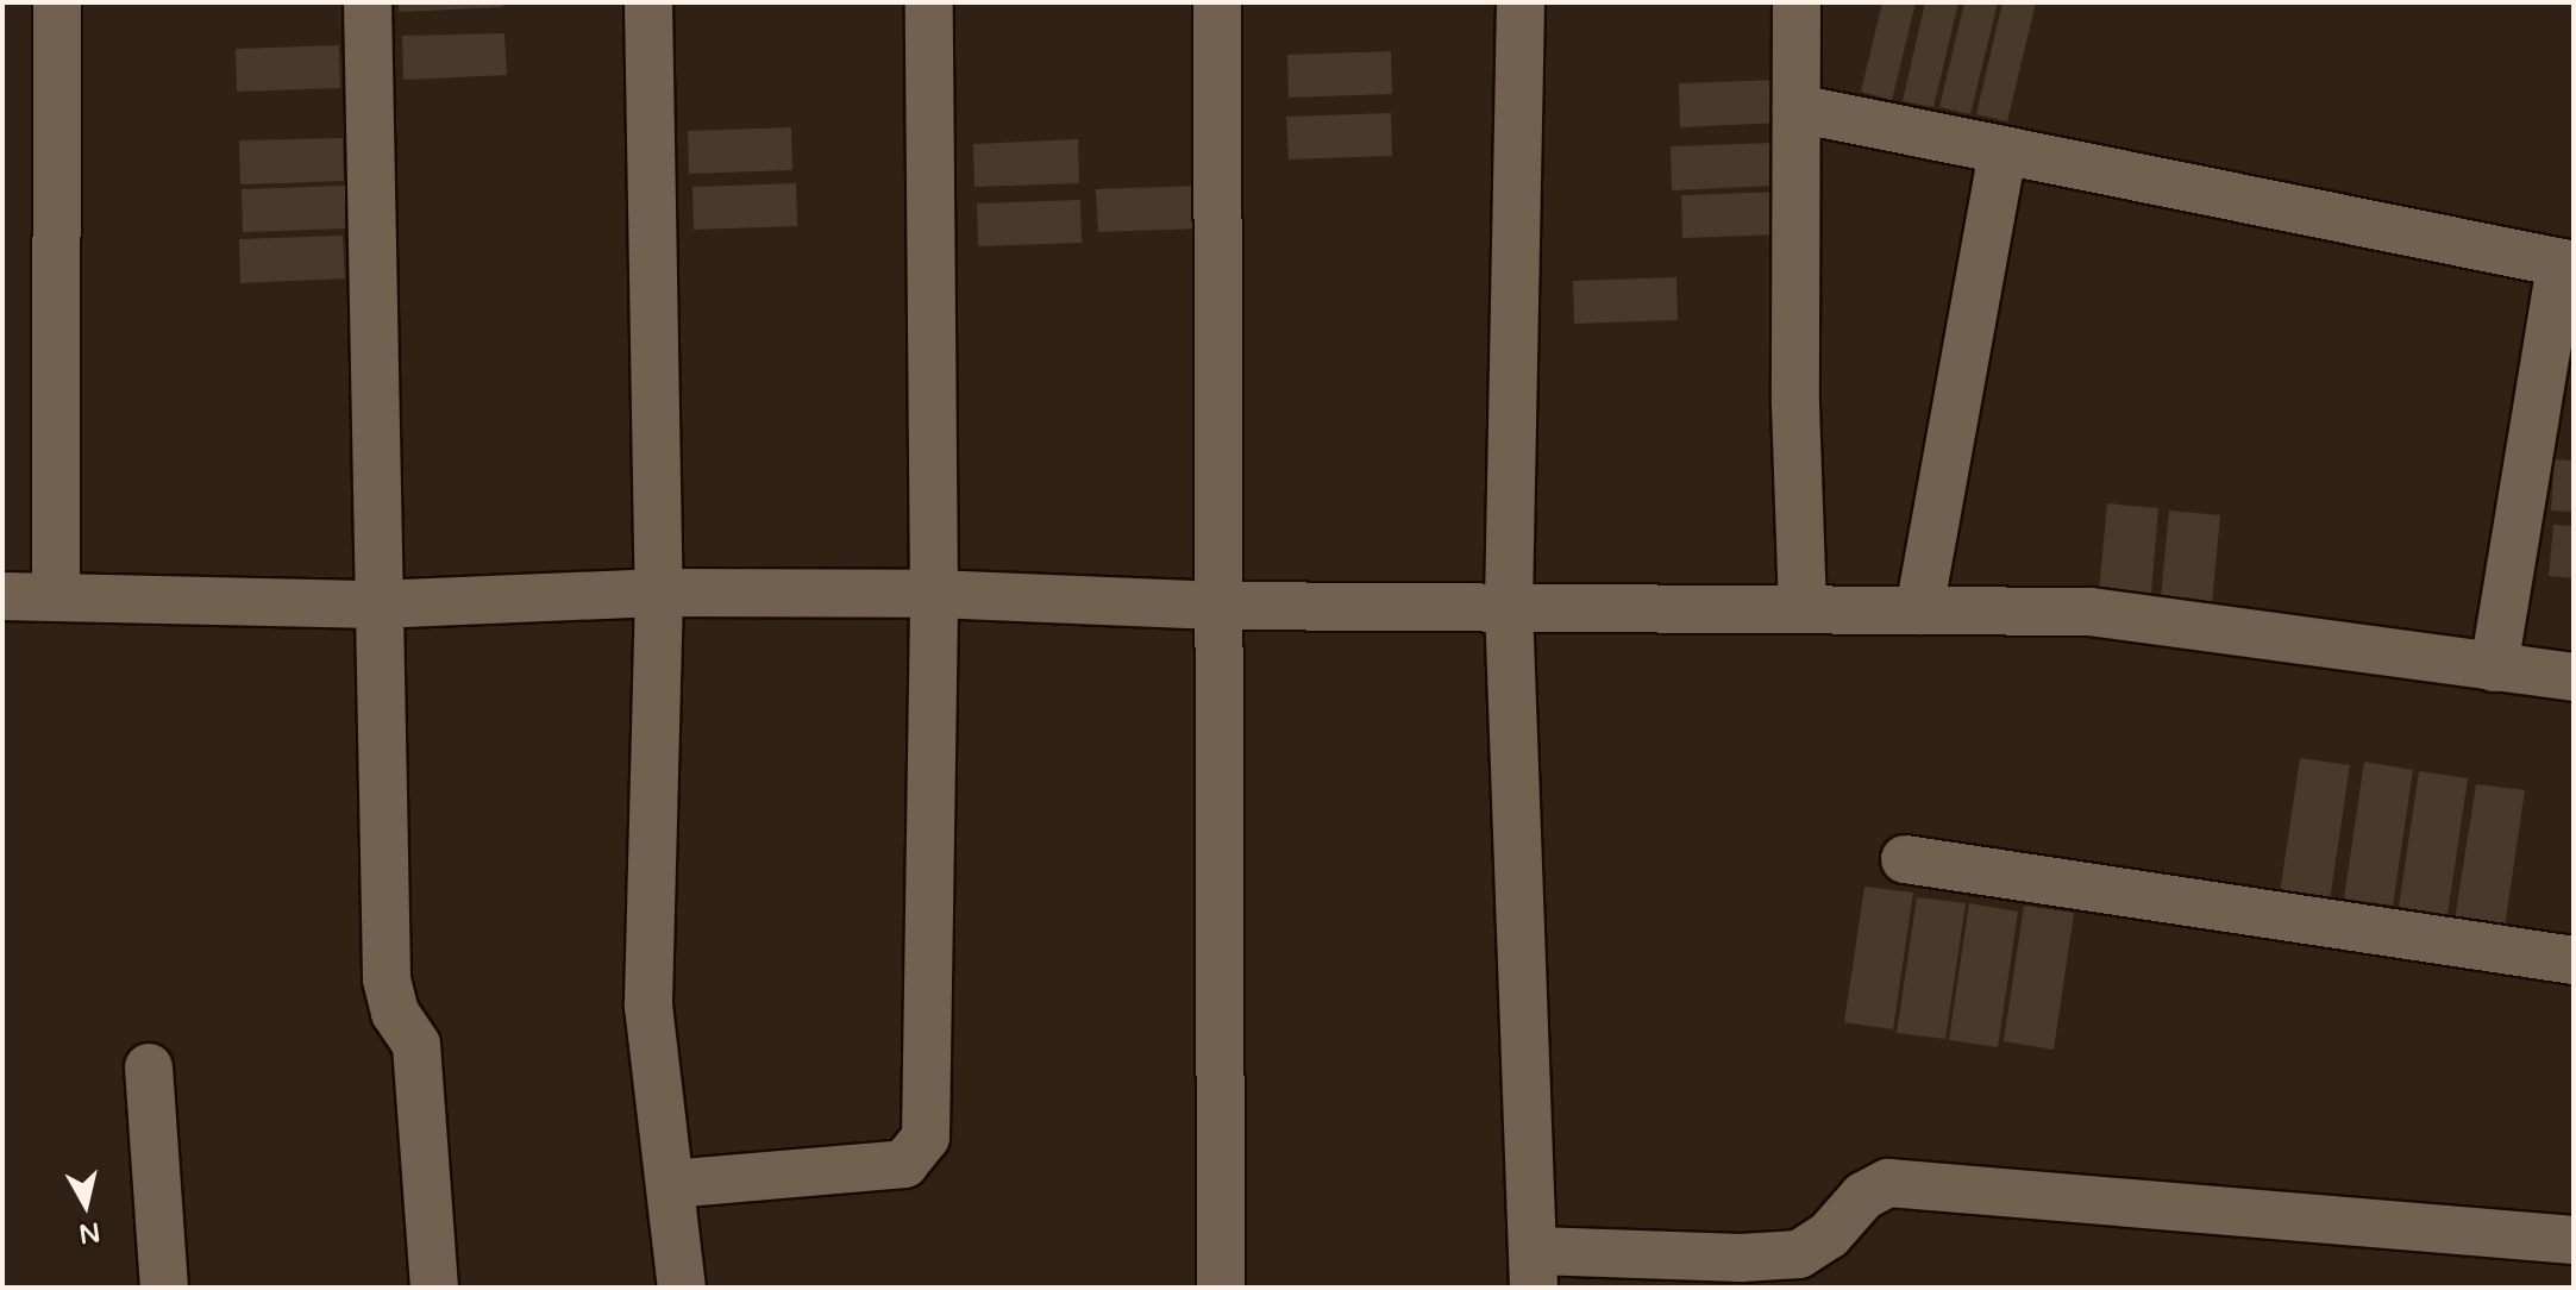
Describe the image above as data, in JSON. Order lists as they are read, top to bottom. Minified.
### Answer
{"north":"bottom"}
